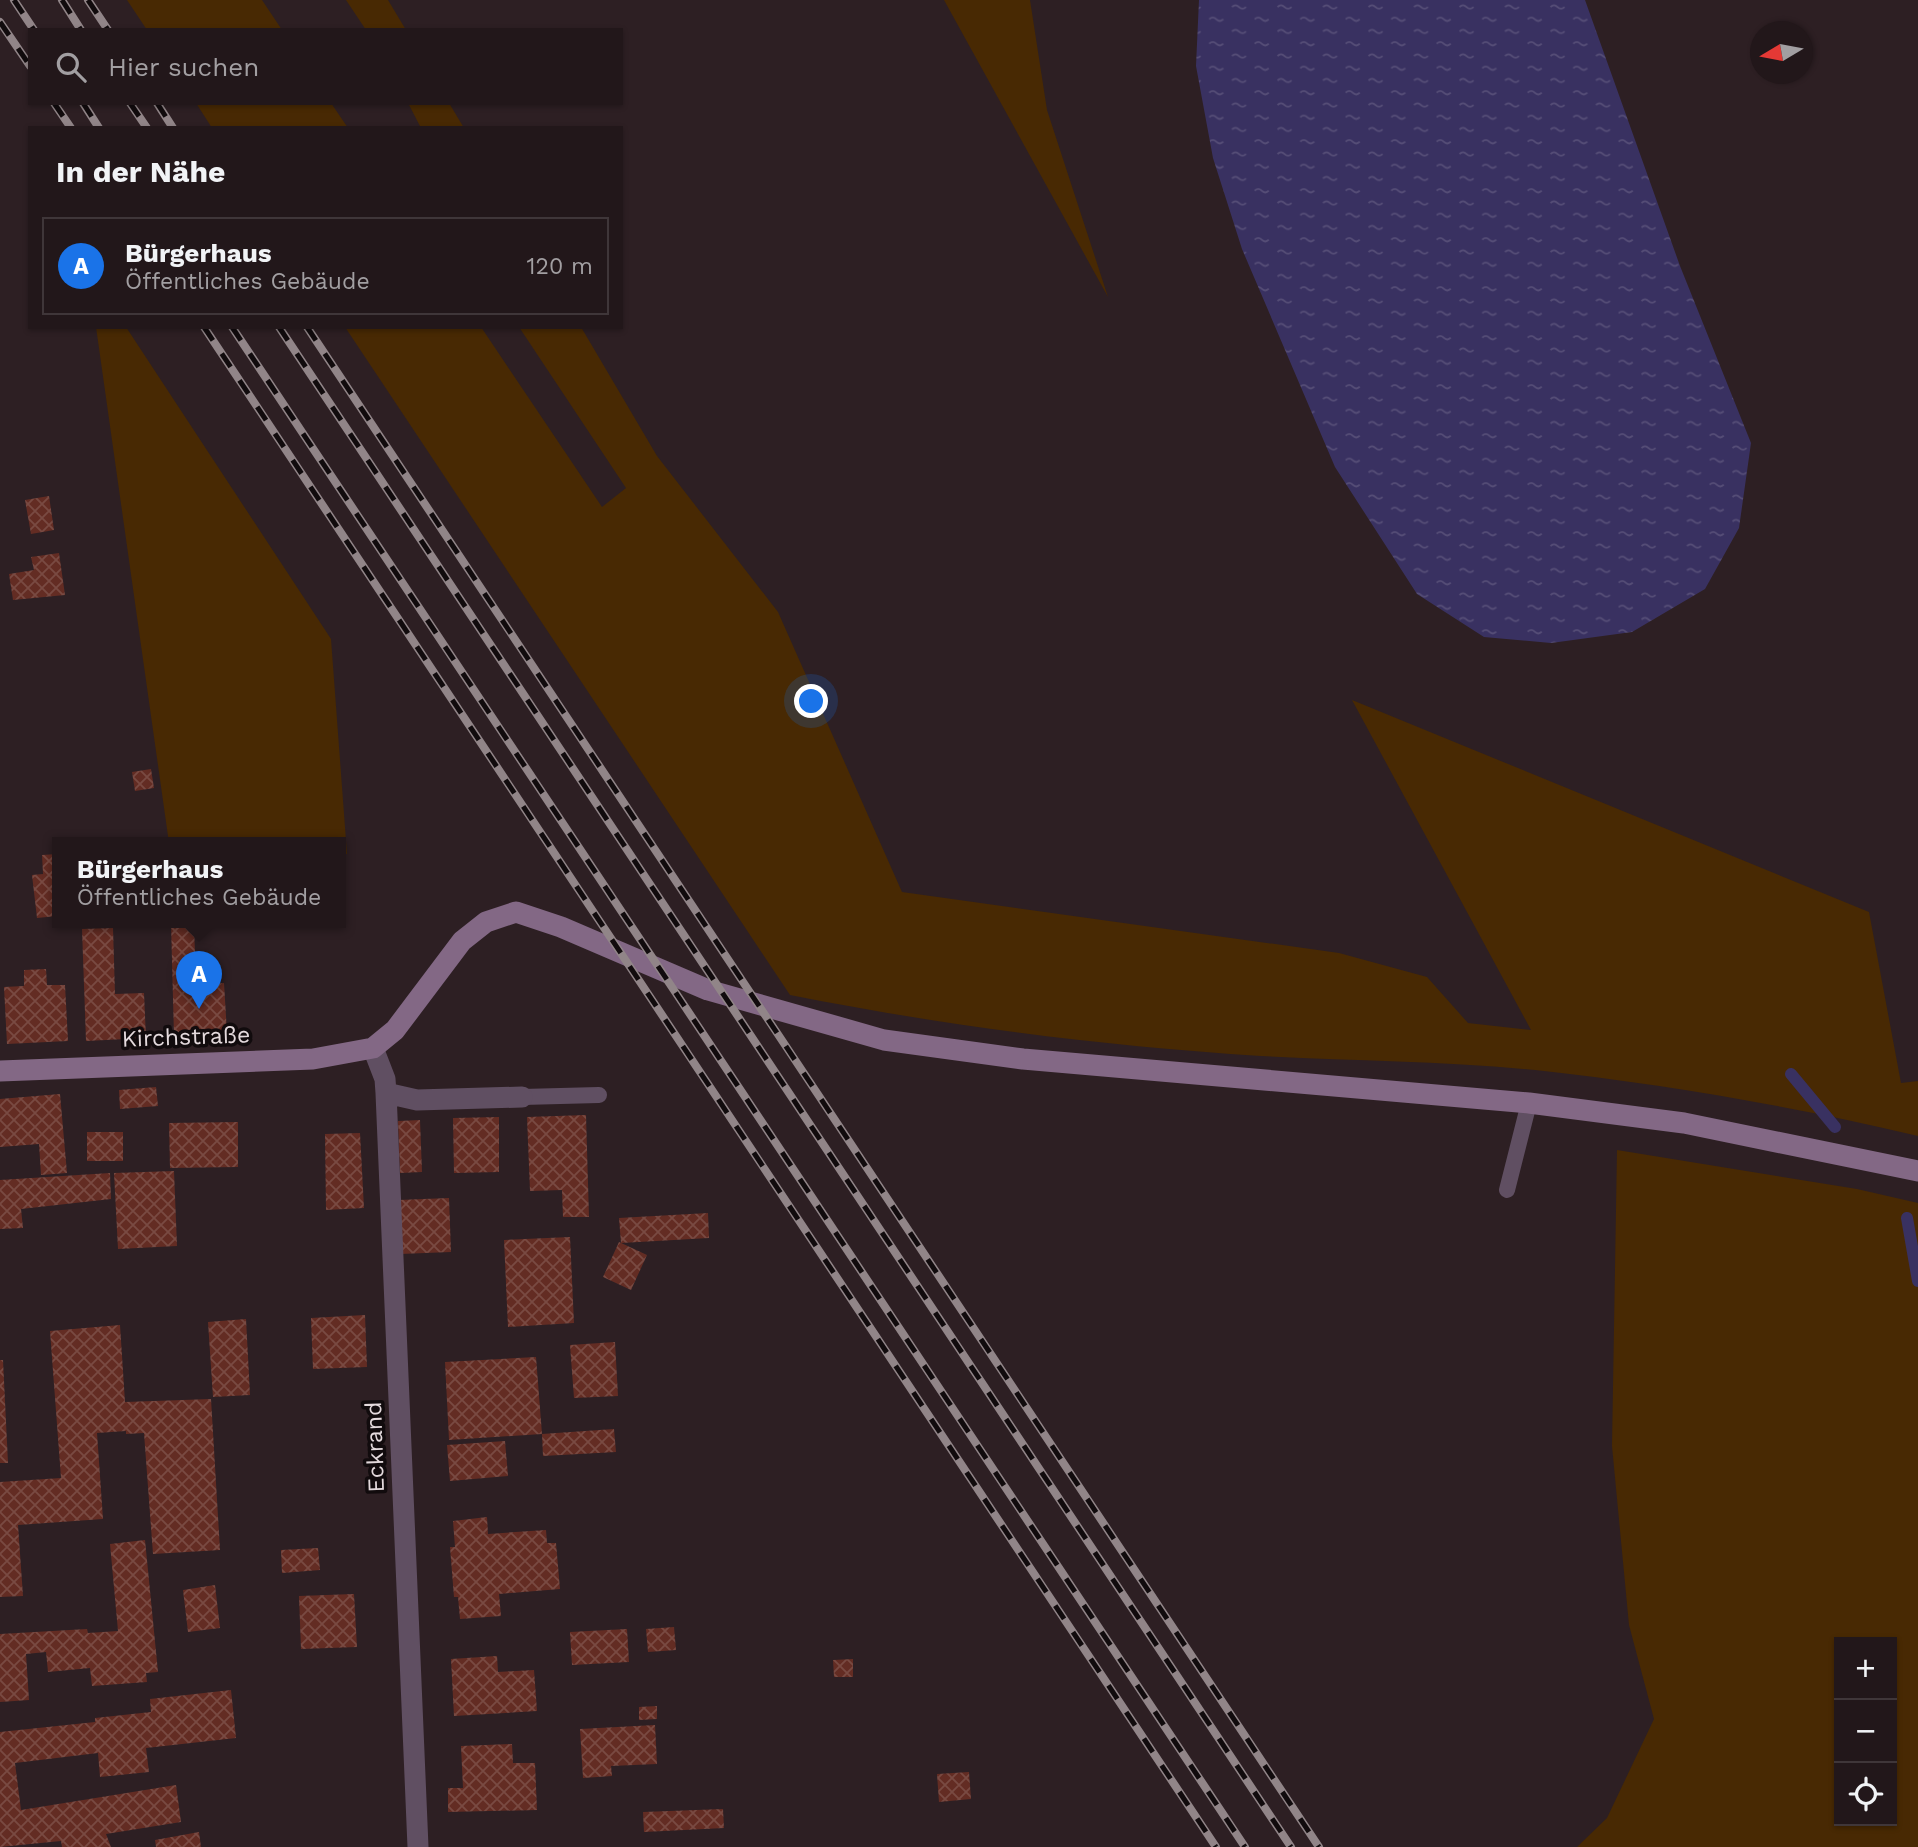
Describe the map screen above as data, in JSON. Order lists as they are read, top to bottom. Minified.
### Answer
{"streets":{"street":["Kirchstraße","Eckrand"]},"crossings":[["Kirchstraße","Eckrand"]],"north":"left","page":{"search":"Hier suchen","heading":"In der Nähe","list":[{"mark":"A","name":"Bürgerhaus","note":"Öffentliches Gebäude","value":"120 m"}],"popup":["Bürgerhaus","Öffentliches Gebäude"],"pins":"A","map_buttons":["+","−"]}}
